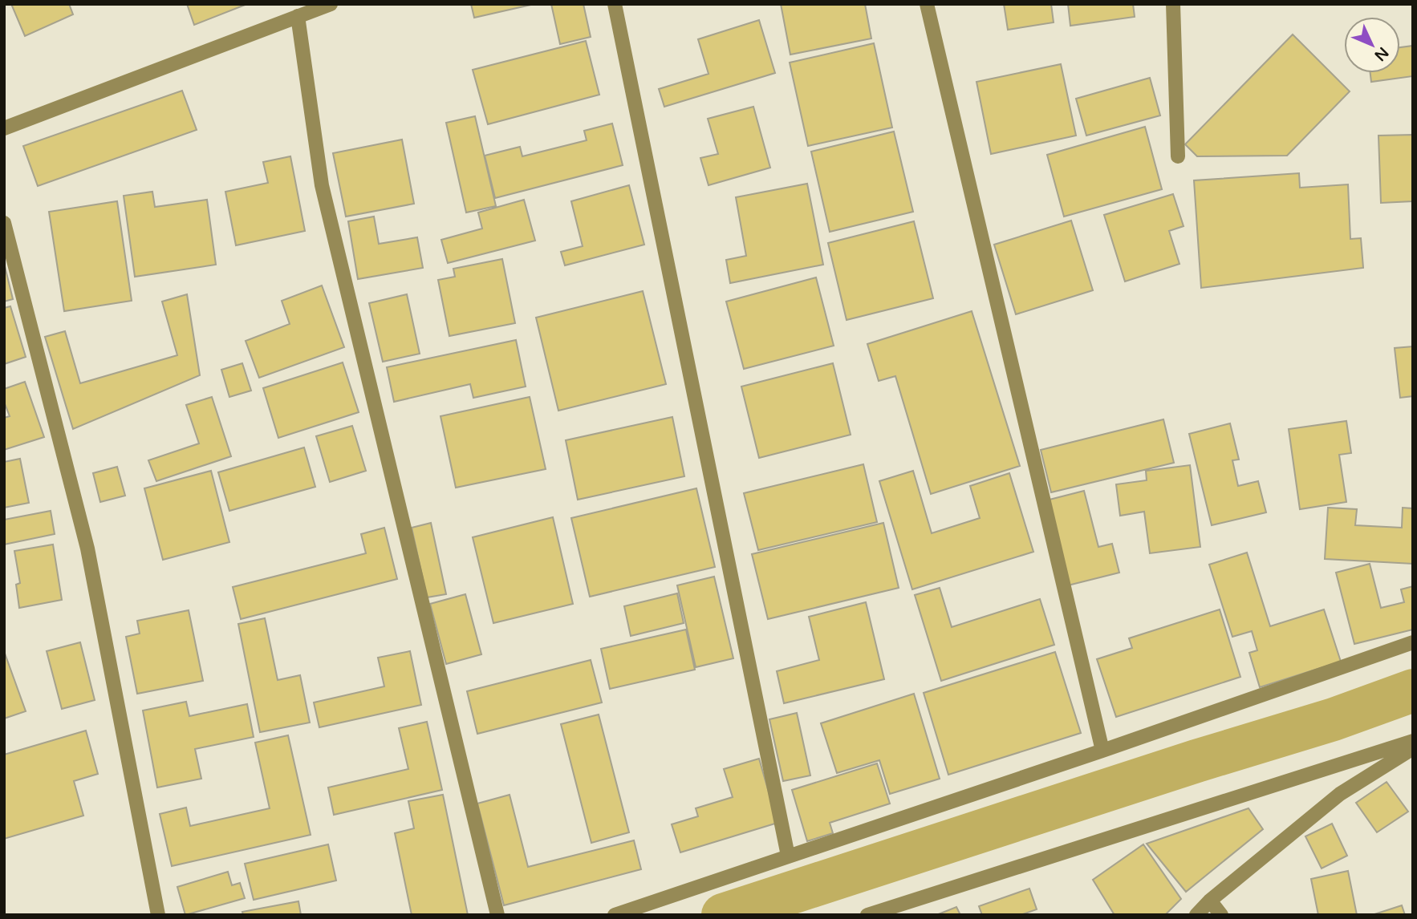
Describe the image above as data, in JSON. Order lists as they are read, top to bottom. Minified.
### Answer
{"north":"bottom right"}
